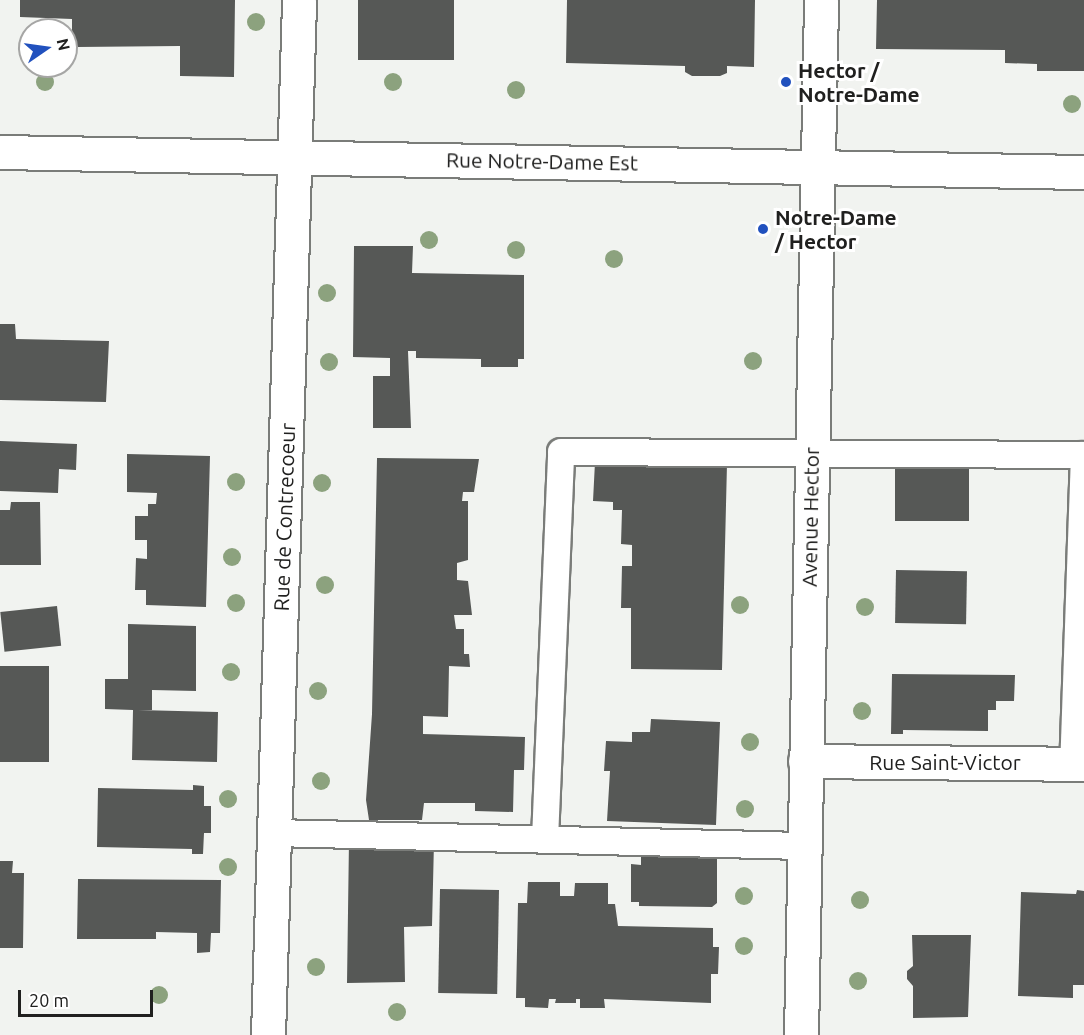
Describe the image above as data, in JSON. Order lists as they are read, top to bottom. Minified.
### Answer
{"streets":{"street":["Rue Notre-Dame Est","Rue de Contrecoeur","Avenue Hector","Rue Saint-Victor"]},"crossings":[["Rue Notre-Dame Est","Rue de Contrecoeur"],["Rue Notre-Dame Est","Avenue Hector"],["Avenue Hector","Rue Saint-Victor"]],"places":["Hector / Notre-Dame","Notre-Dame / Hector"],"scale_bar":"20 m","north":"right"}
